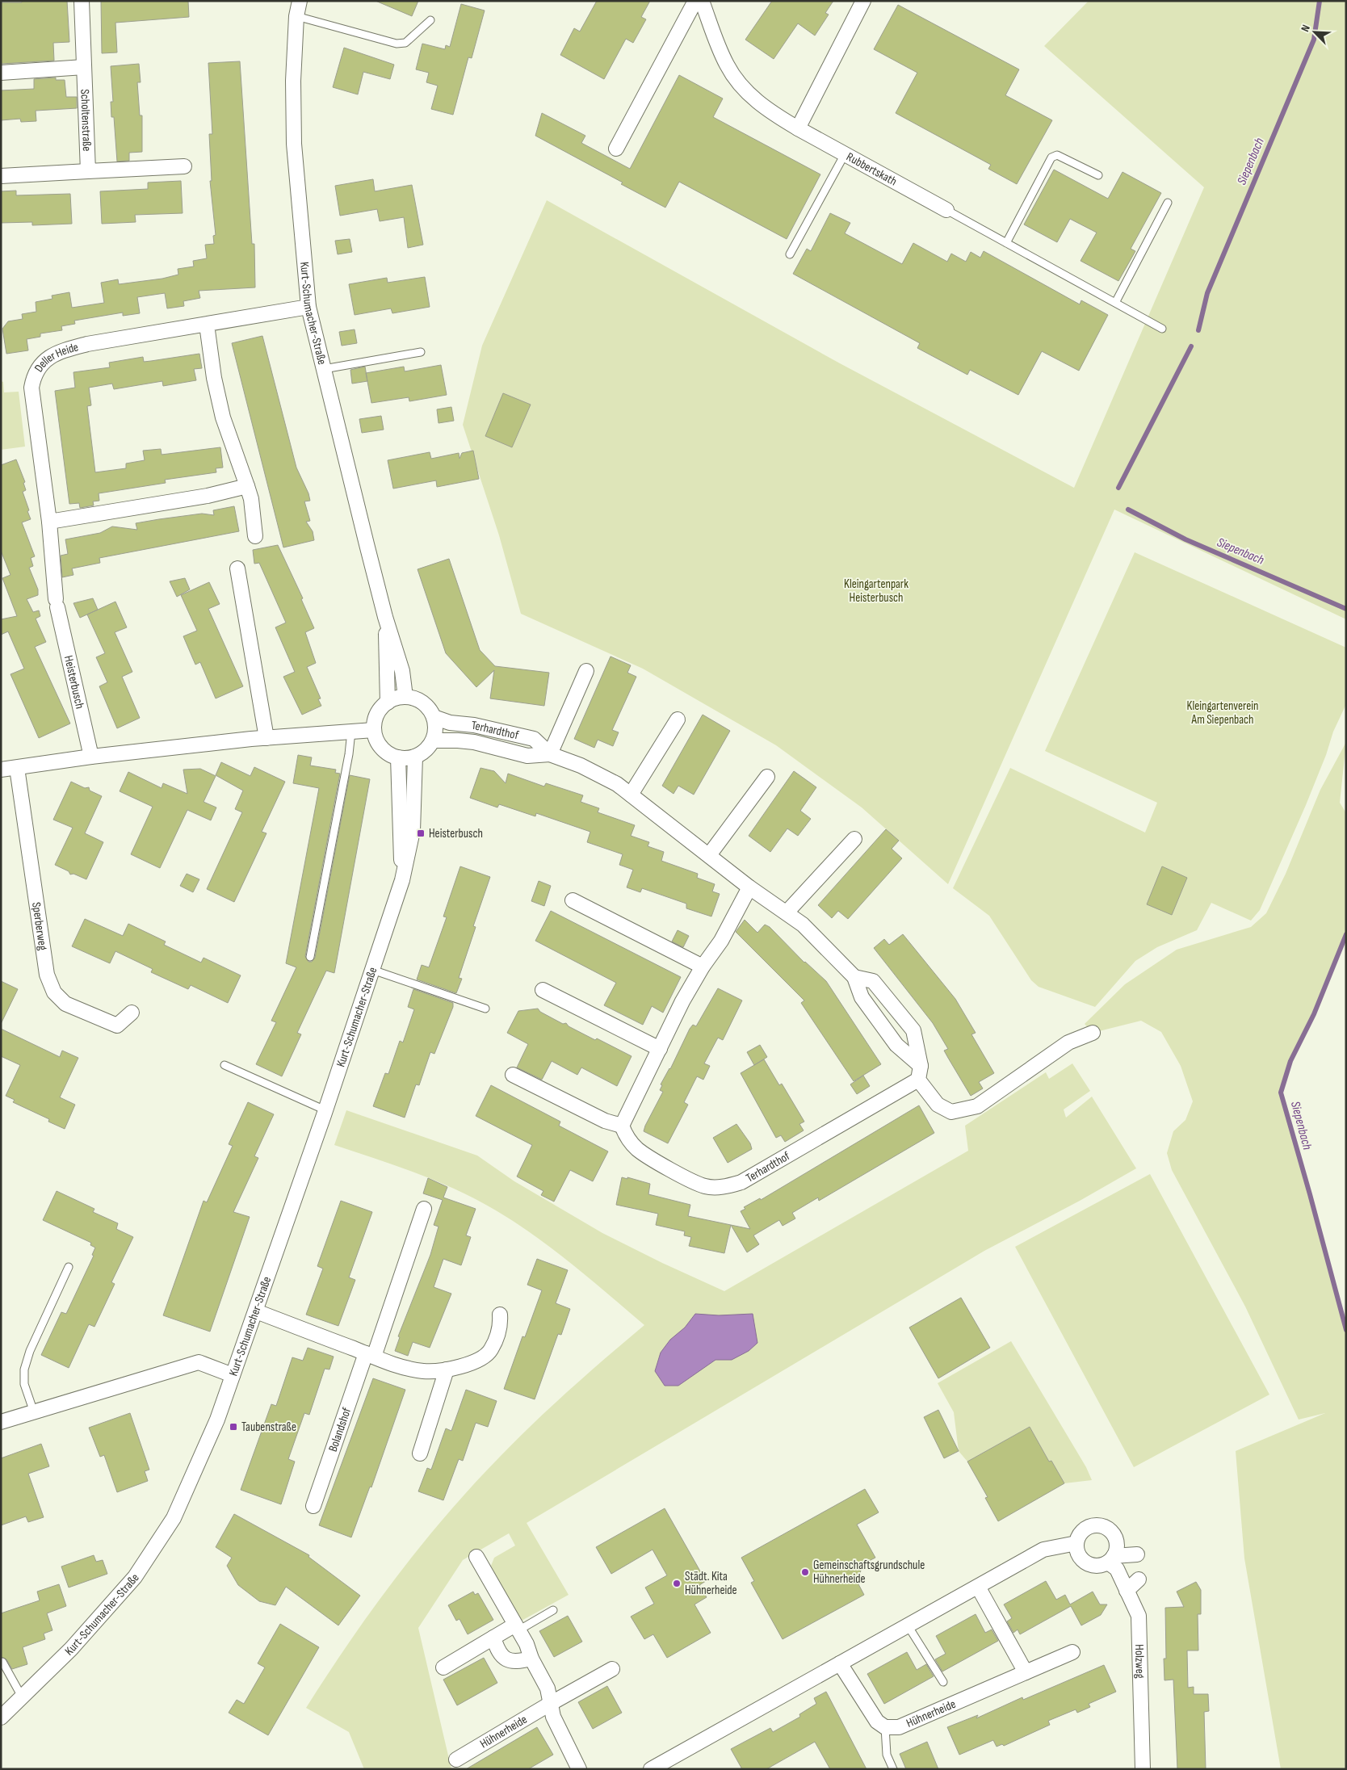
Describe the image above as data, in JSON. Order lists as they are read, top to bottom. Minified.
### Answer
{"streets":{"street":["Scholtenstraße","Rubbertskath","Kurt-Schumacher-Straße","Deller Heide","Heisterbusch","Terhardthof","Sperberweg","Bolandshof","Holzweg","Hühnerheide"]},"crossings":[["Kurt-Schumacher-Straße","Deller Heide"],["Kurt-Schumacher-Straße","Terhardthof"],["Deller Heide","Heisterbusch"]],"water":["Siepenbach"],"parks":["Kleingartenpark Heisterbusch","Kleingartenverein Am Siepenbach"],"places":{"transit":["Heisterbusch","Taubenstraße"],"other":["Gemeinschaftsgrundschule Hühnerheide","Städt. Kita Hühnerheide"]},"north":"top left"}
